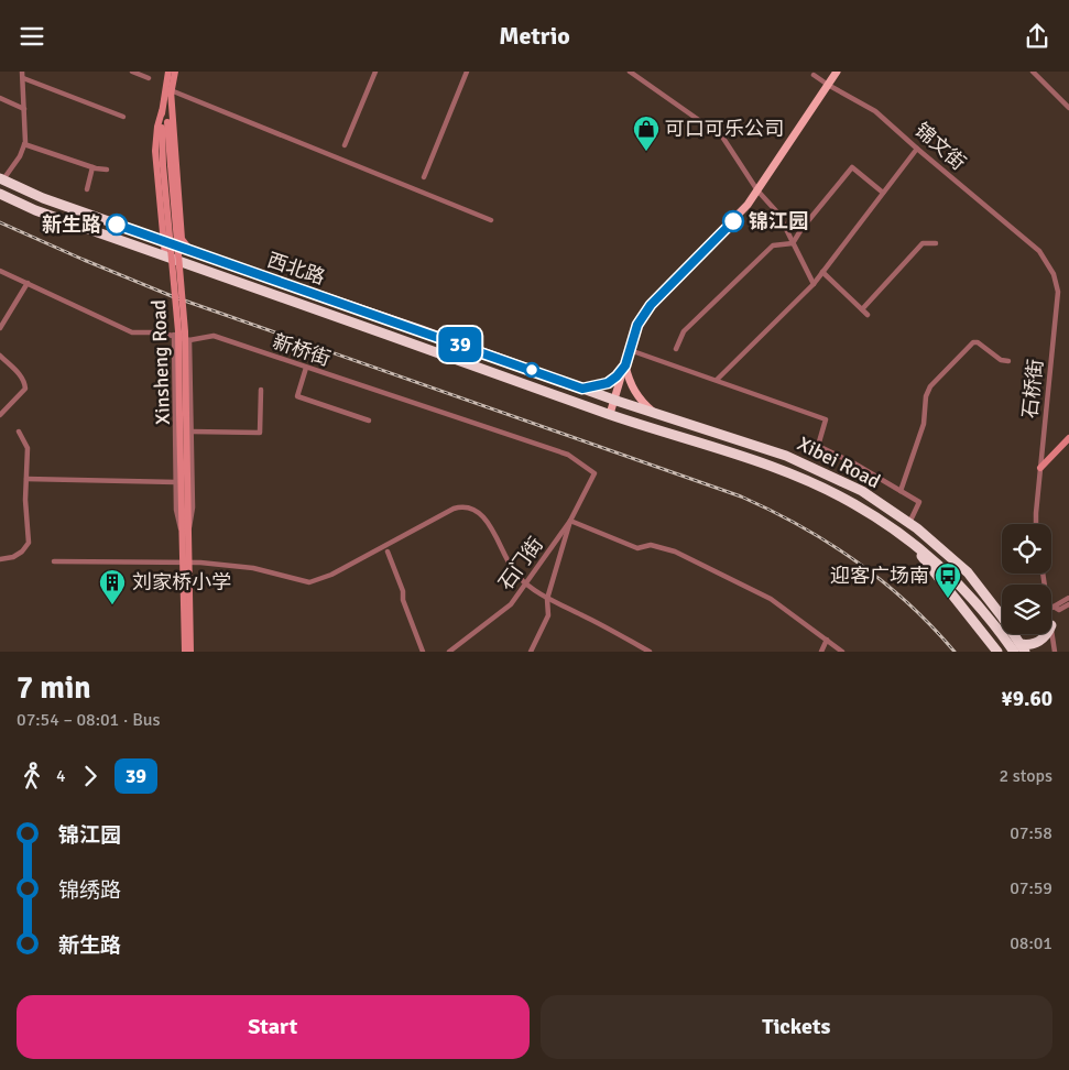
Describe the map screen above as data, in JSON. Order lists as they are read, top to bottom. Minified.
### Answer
{"streets":{"highway":["西北路","Xibei Road"],"main road":["Xinsheng Road"],"street":["锦文街","新桥街","石桥街","石门街"]},"crossings":[["锦文街","石桥街"],["西北路","Xibei Road"],["新桥街","石门街"]],"places":{"shop":["可口可乐公司"],"other":["锦江园","新生路"],"bus stop":["迎客广场南"],"building":["刘家桥小学"]},"lines":["bus line 39"],"page":{"header":"Metrio","on_map":"39","heading":["7 min","07:54 – 08:01 · Bus","¥9.60"],"legs":["4","39","2 stops"],"list":[{"name":"锦江园","value":"07:58"},{"name":"锦绣路","value":"07:59"},{"name":"新生路","value":"08:01"}],"buttons":["Start","Tickets"]}}
